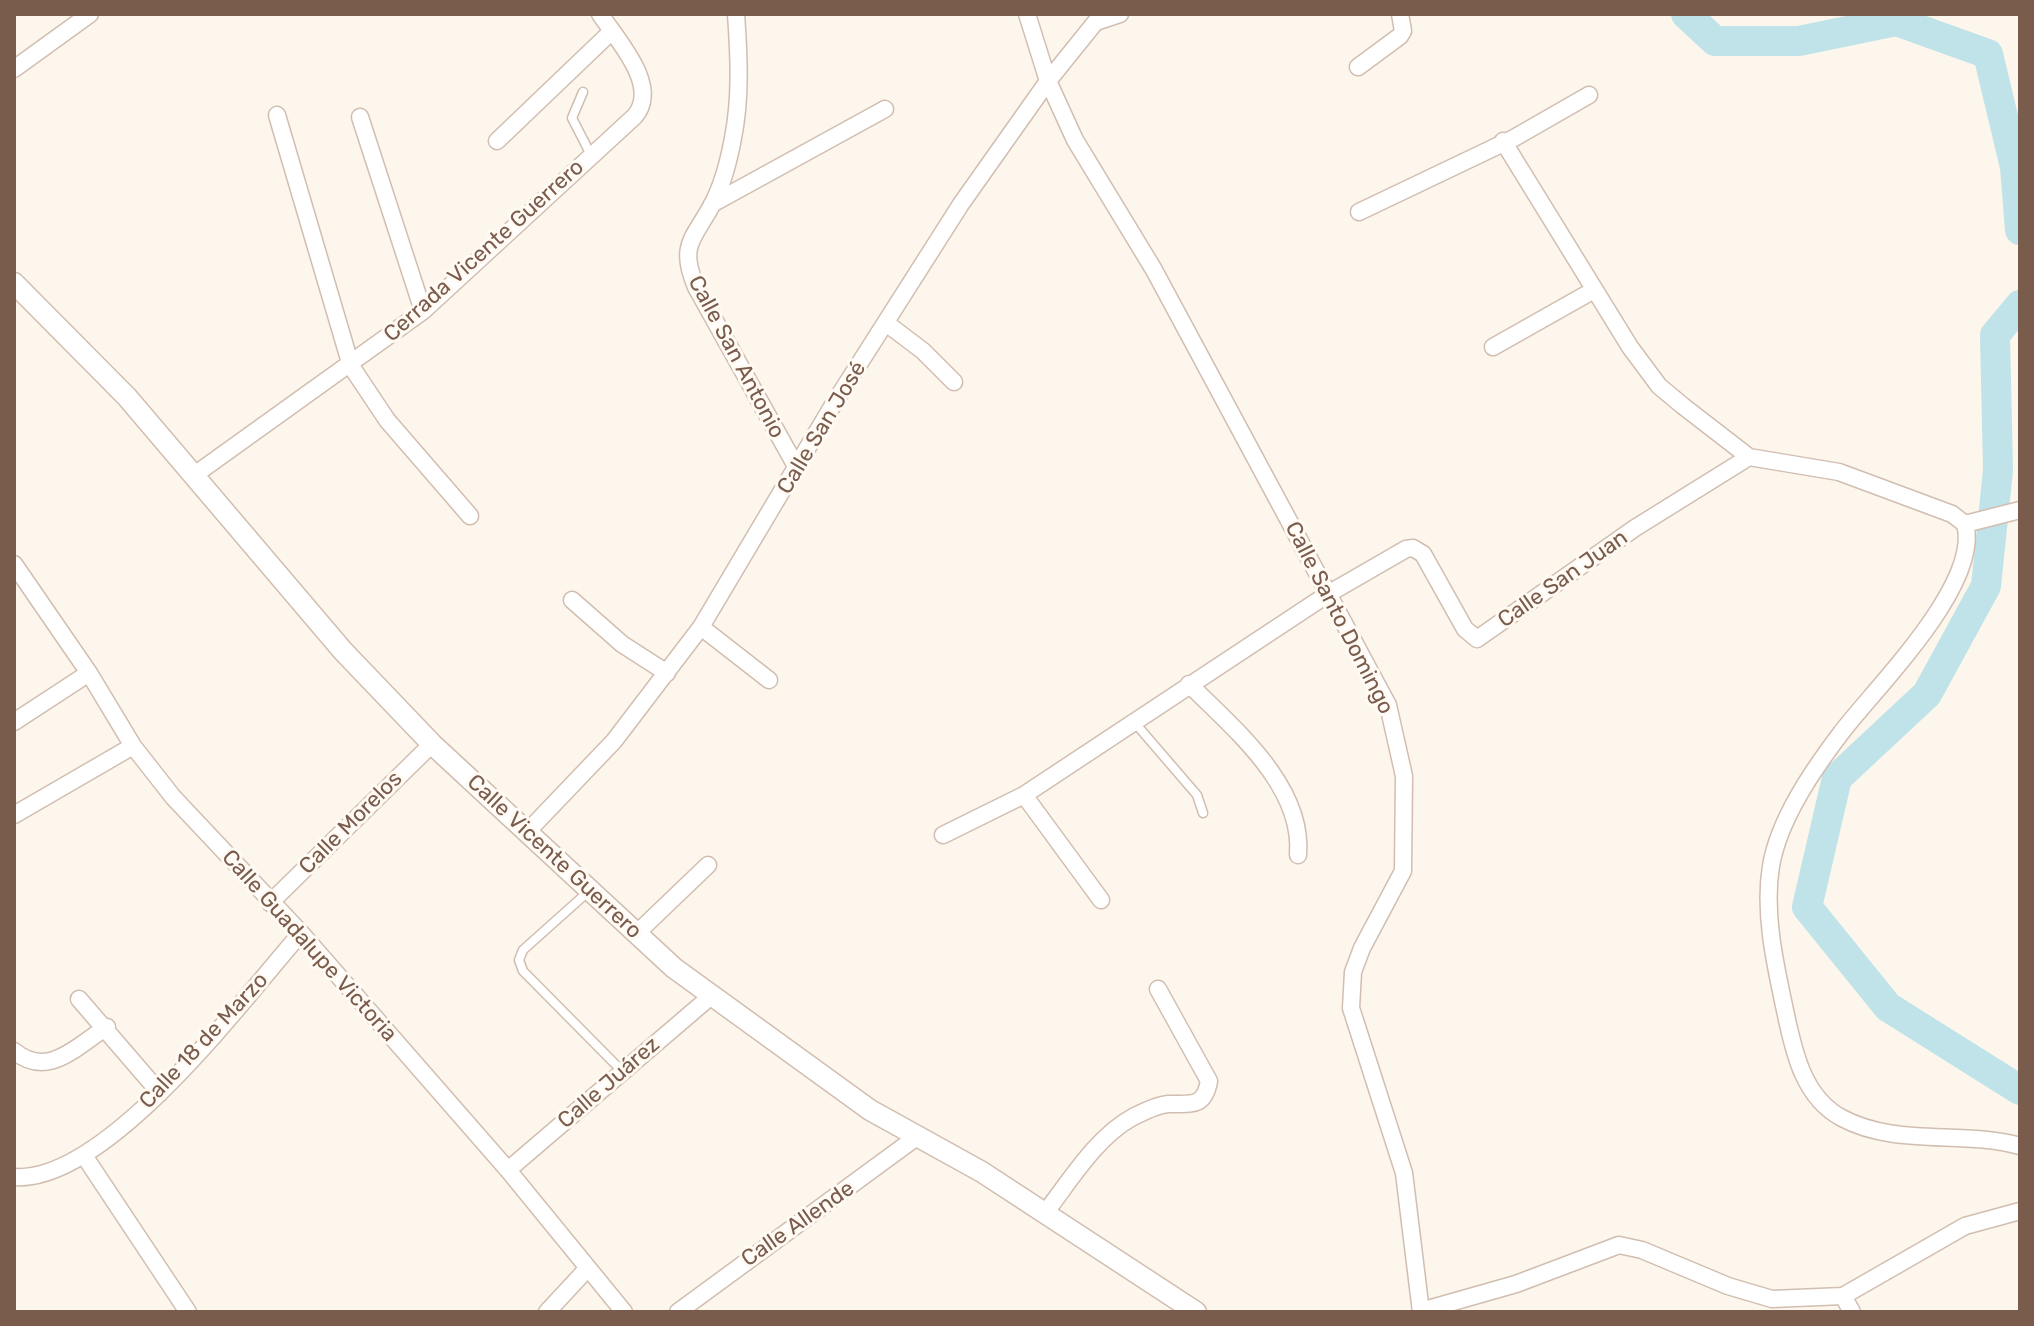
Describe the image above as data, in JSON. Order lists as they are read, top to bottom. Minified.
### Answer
{"streets":{"street":["Cerrada Vicente Guerrero","Calle San Antonio","Calle San José","Calle San Juan","Calle Santo Domingo","Calle Morelos","Calle Vicente Guerrero","Calle Guadalupe Victoria","Calle 18 de Marzo","Calle Juárez","Calle Allende"]},"crossings":[["Cerrada Vicente Guerrero","Calle Vicente Guerrero"],["Calle San Antonio","Calle San José"],["Calle San José","Calle Santo Domingo"],["Calle San José","Calle Vicente Guerrero"],["Calle San Juan","Calle Santo Domingo"],["Calle Morelos","Calle Vicente Guerrero"],["Calle Morelos","Calle Guadalupe Victoria"],["Calle Vicente Guerrero","Calle Juárez"],["Calle Vicente Guerrero","Calle Allende"],["Calle Guadalupe Victoria","Calle 18 de Marzo"],["Calle Guadalupe Victoria","Calle Juárez"]]}
